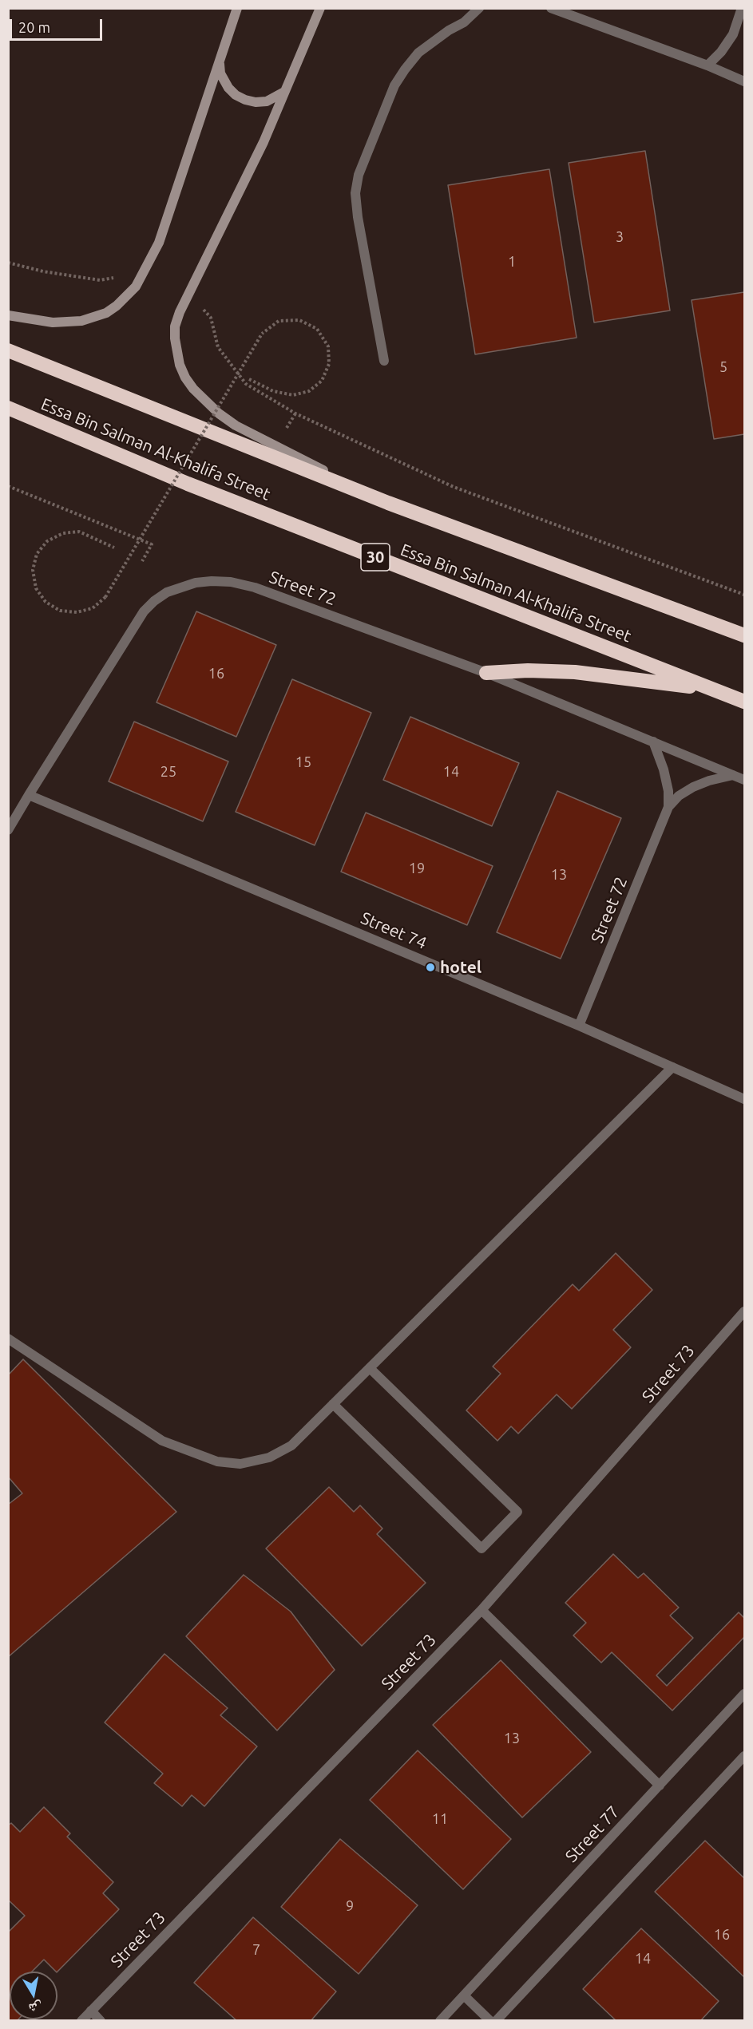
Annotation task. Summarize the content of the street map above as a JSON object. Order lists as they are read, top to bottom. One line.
{"streets":{"highway":["Essa Bin Salman Al-Khalifa Street","30"],"street":["Street 72","Street 74","Street 73","Street 77"]},"crossings":[["Street 72","Street 74"]],"places":["hotel"],"house_numbers":["3","1","5","16","15","25","14","19","13","13","11","9","16","7","14"],"scale_bar":"20 m","north":"bottom"}
